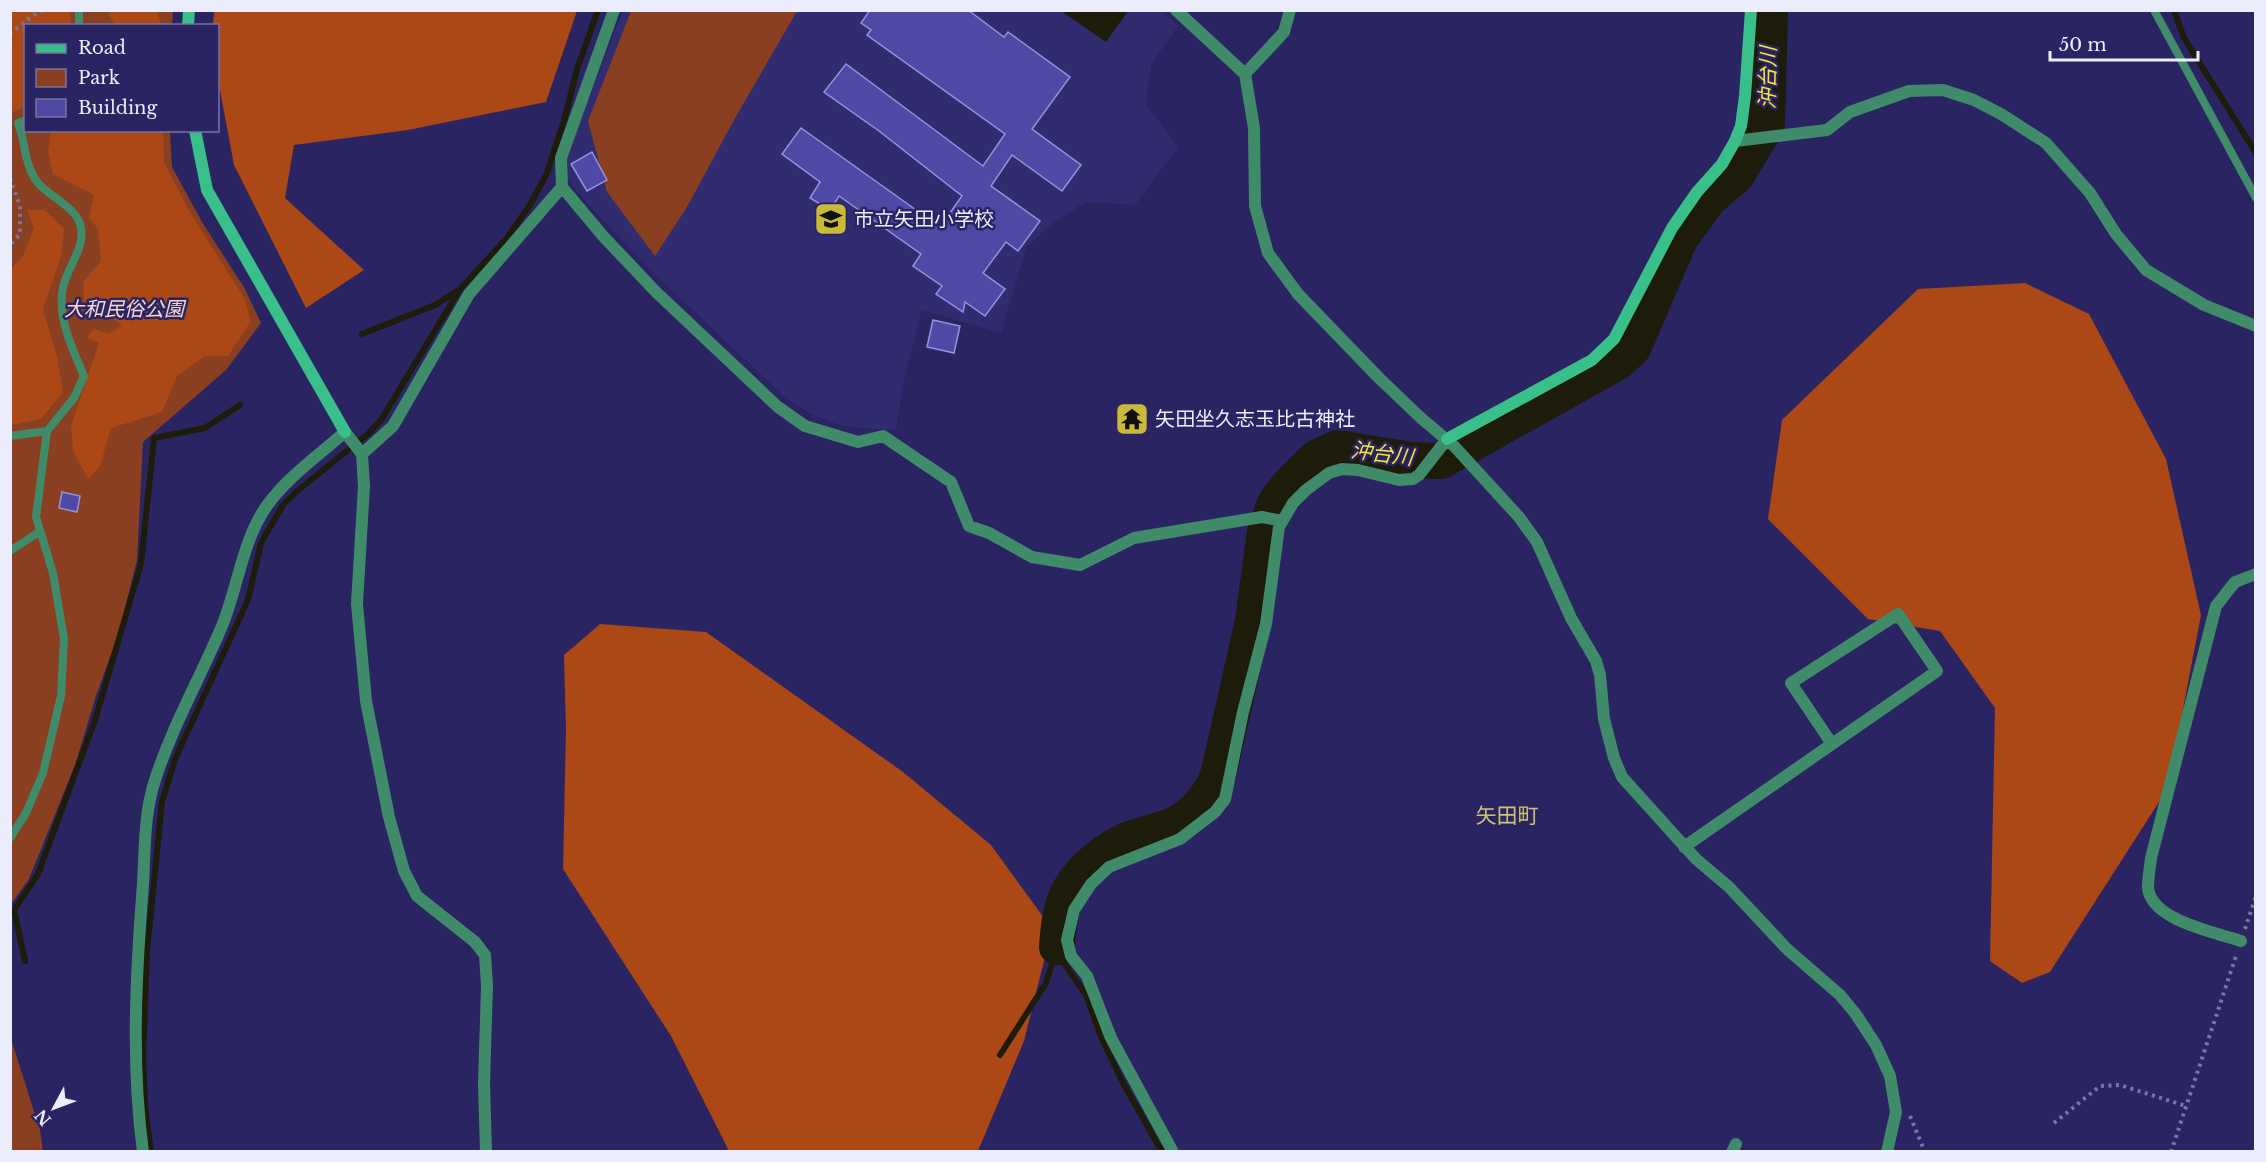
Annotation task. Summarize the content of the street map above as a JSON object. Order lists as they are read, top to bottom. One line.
{"districts":["矢田町"],"water":["沖台川"],"parks":["大和民俗公園"],"places":{"school or university":["市立矢田小学校"],"temple":["矢田坐久志玉比古神社"]},"legend":["Road","Park","Building"],"scale_bar":"50 m","north":"bottom left"}
